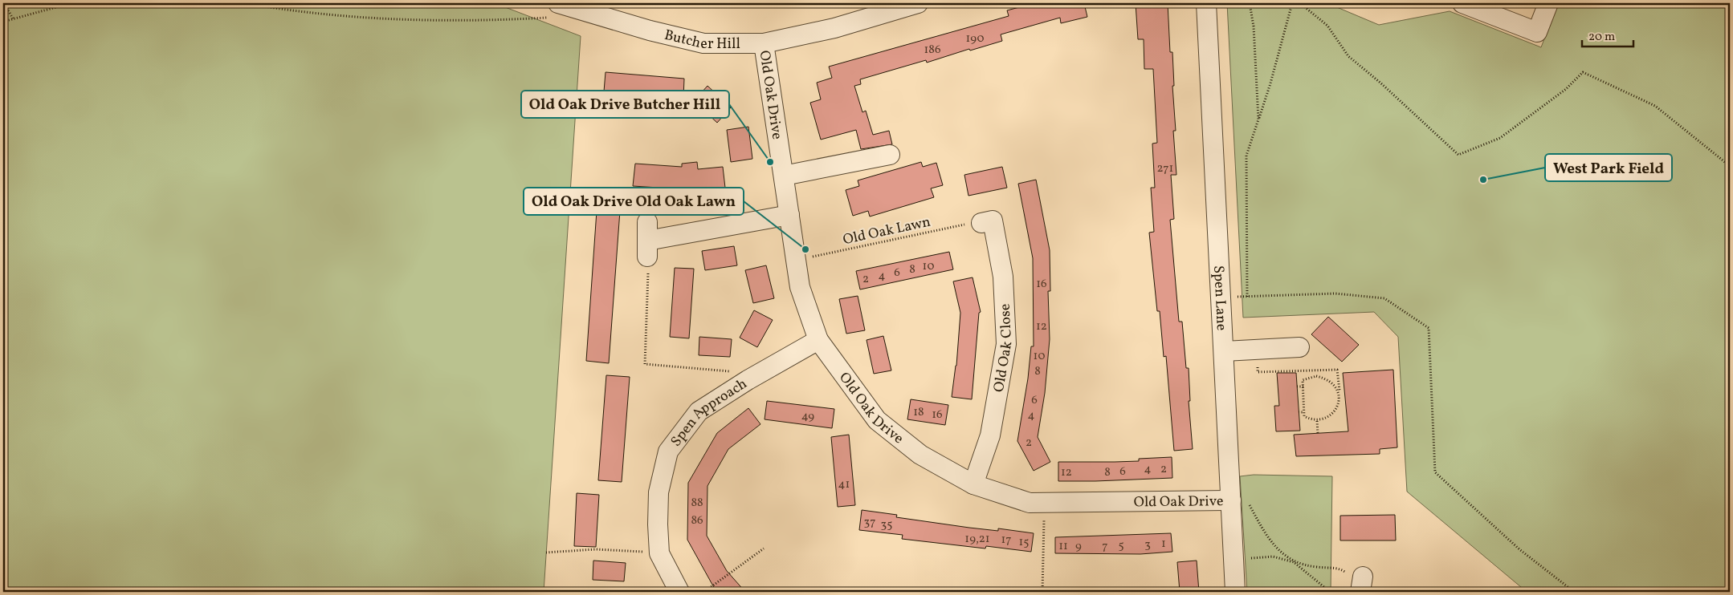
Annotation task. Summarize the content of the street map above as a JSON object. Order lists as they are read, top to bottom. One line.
{"streets":{"street":["Butcher Hill","Old Oak Drive","Spen Lane","Old Oak Close","Spen Approach"],"path":["Old Oak Lawn"]},"crossings":[["Butcher Hill","Old Oak Drive"],["Old Oak Drive","Old Oak Lawn"],["Old Oak Drive","Spen Lane"],["Old Oak Drive","Old Oak Close"],["Old Oak Drive","Spen Approach"],["Old Oak Lawn","Old Oak Close"]],"places":["Old Oak Drive Butcher Hill","West Park Field","Old Oak Drive Old Oak Lawn"],"house_numbers":["190","186","271","10","8","6","4","2","16","12","10","8","6","18","16","4","49","2","4","2","6","12","8","41","88","86","37","35","19,21","17","15","1","3","5","11","9","7"],"scale_bar":"20 m"}
